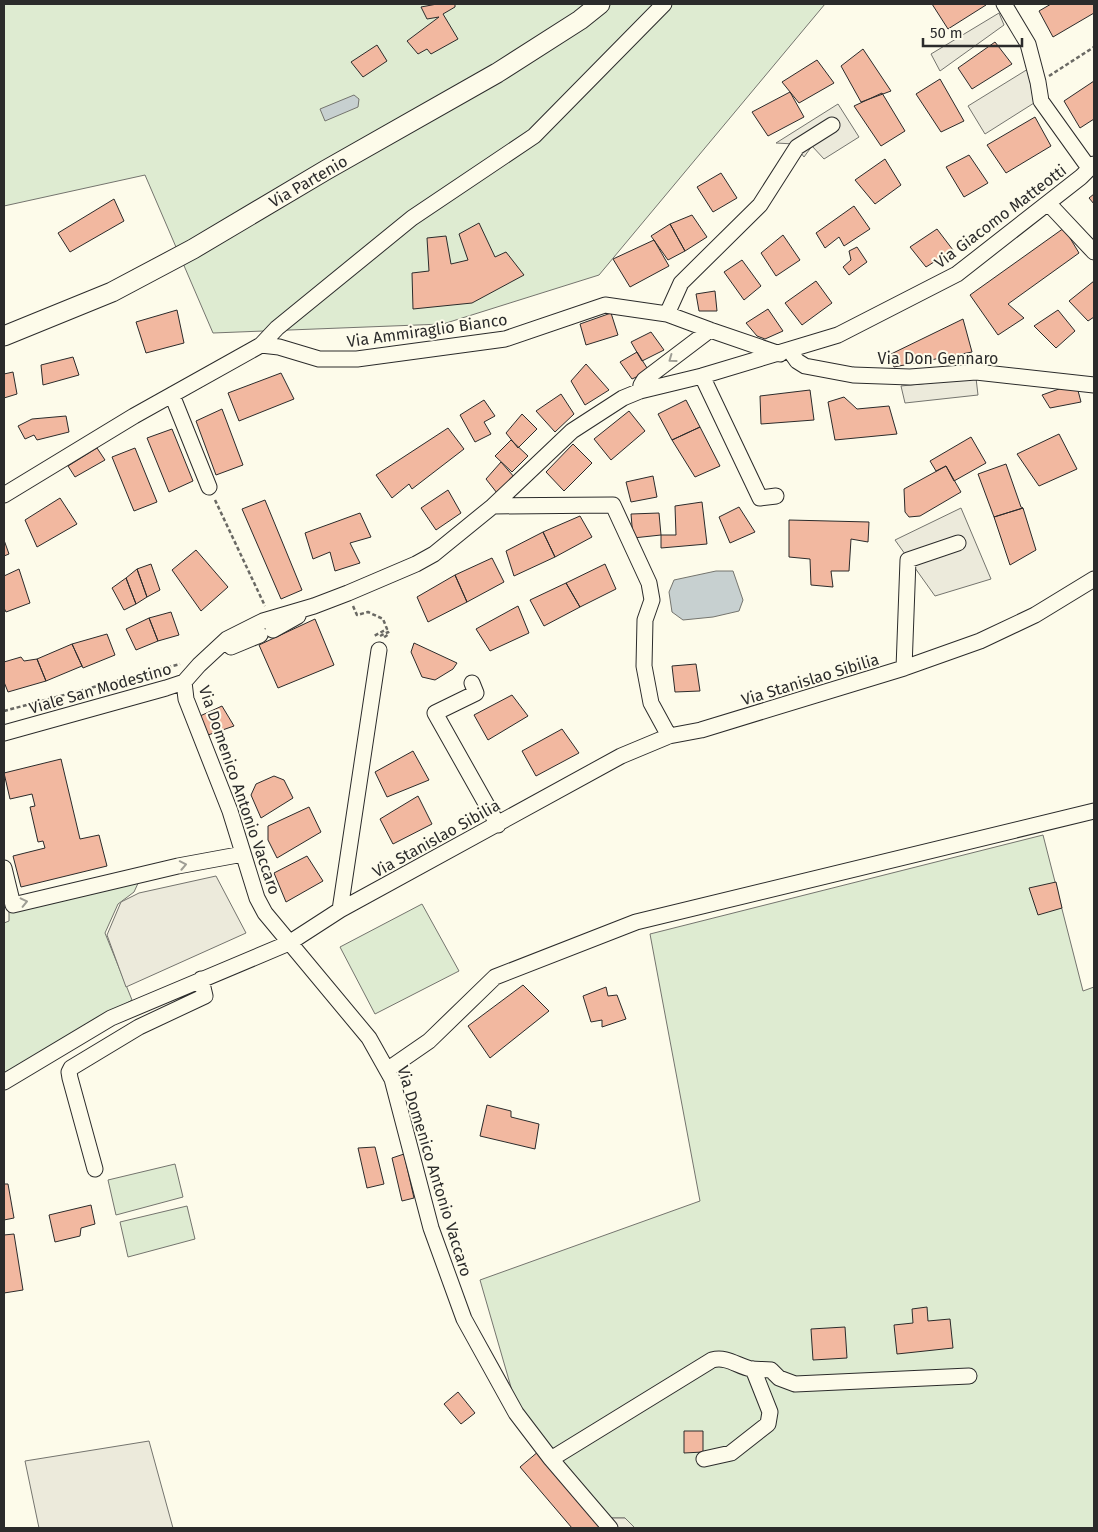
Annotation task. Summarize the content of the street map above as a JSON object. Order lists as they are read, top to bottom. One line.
{"streets":{"main road":["Via Partenio"],"street":["Via Giacomo Matteotti","Via Ammiraglio Bianco","Via Don Gennaro","Via Stanislao Sibilia","Viale San Modestino","Via Domenico Antonio Vaccaro"]},"crossings":[["Via Giacomo Matteotti","Via Ammiraglio Bianco"],["Via Giacomo Matteotti","Via Don Gennaro"],["Via Giacomo Matteotti","Viale San Modestino"],["Via Ammiraglio Bianco","Via Don Gennaro"],["Via Stanislao Sibilia","Via Domenico Antonio Vaccaro"],["Viale San Modestino","Via Domenico Antonio Vaccaro"]],"scale_bar":"50 m"}
